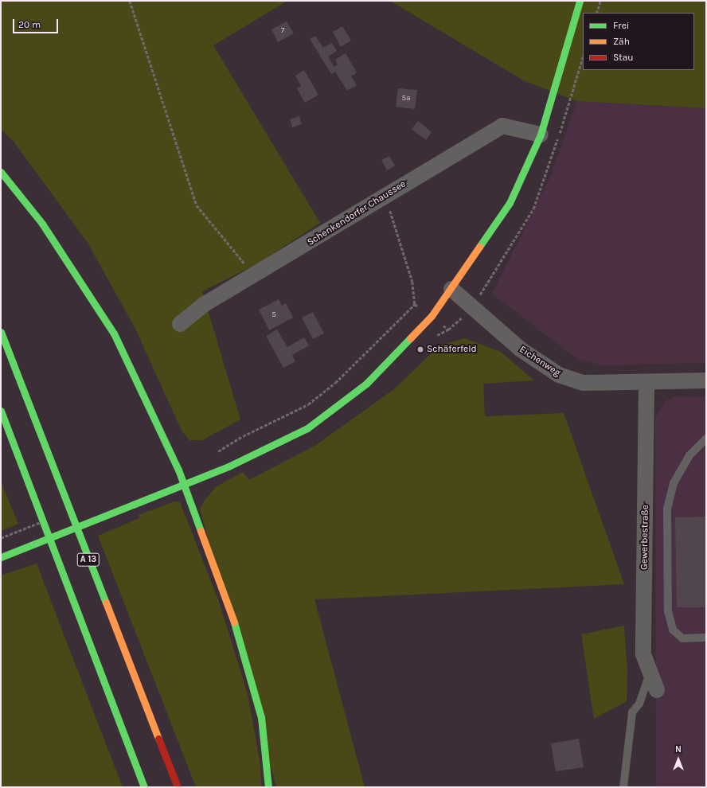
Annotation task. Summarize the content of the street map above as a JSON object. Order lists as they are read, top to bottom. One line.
{"streets":{"main road":["A 13"],"street":["Schenkendorfer Chaussee","Eichenweg","Gewerbestraße"]},"crossings":[["Eichenweg","Gewerbestraße"]],"places":["Schäferfeld"],"house_numbers":["7","5a","5"],"legend":["Frei","Zäh","Stau"],"scale_bar":"20 m","north":"top"}
